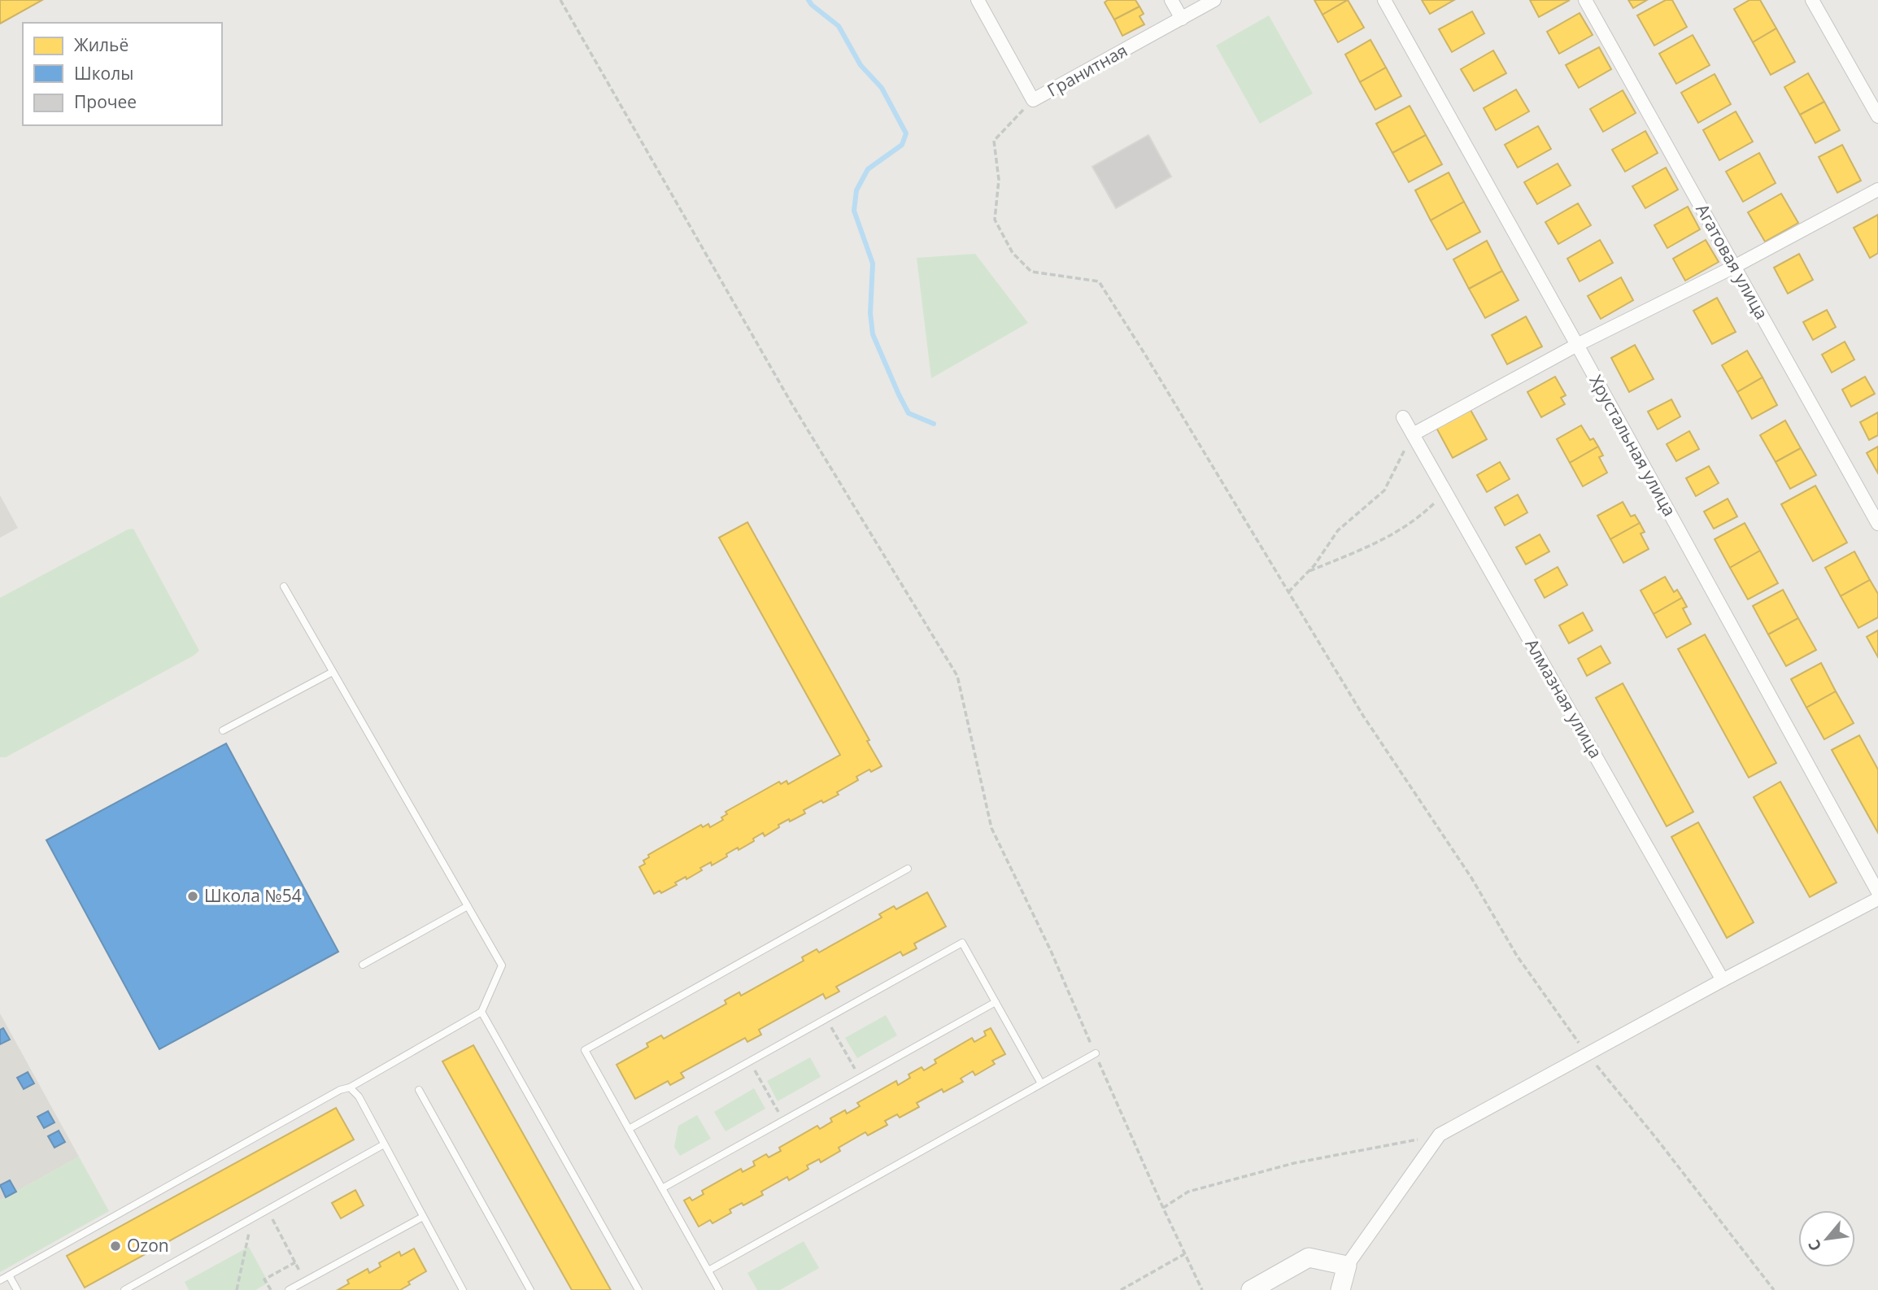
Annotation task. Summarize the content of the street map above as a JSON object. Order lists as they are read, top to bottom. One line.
{"streets":{"street":["Гранитная","Агатовая улица","Хрустальная улица","Алмазная улица"]},"places":["Школа №54","Ozon"],"legend":["Жильё","Школы","Прочее"],"north":"bottom left"}
